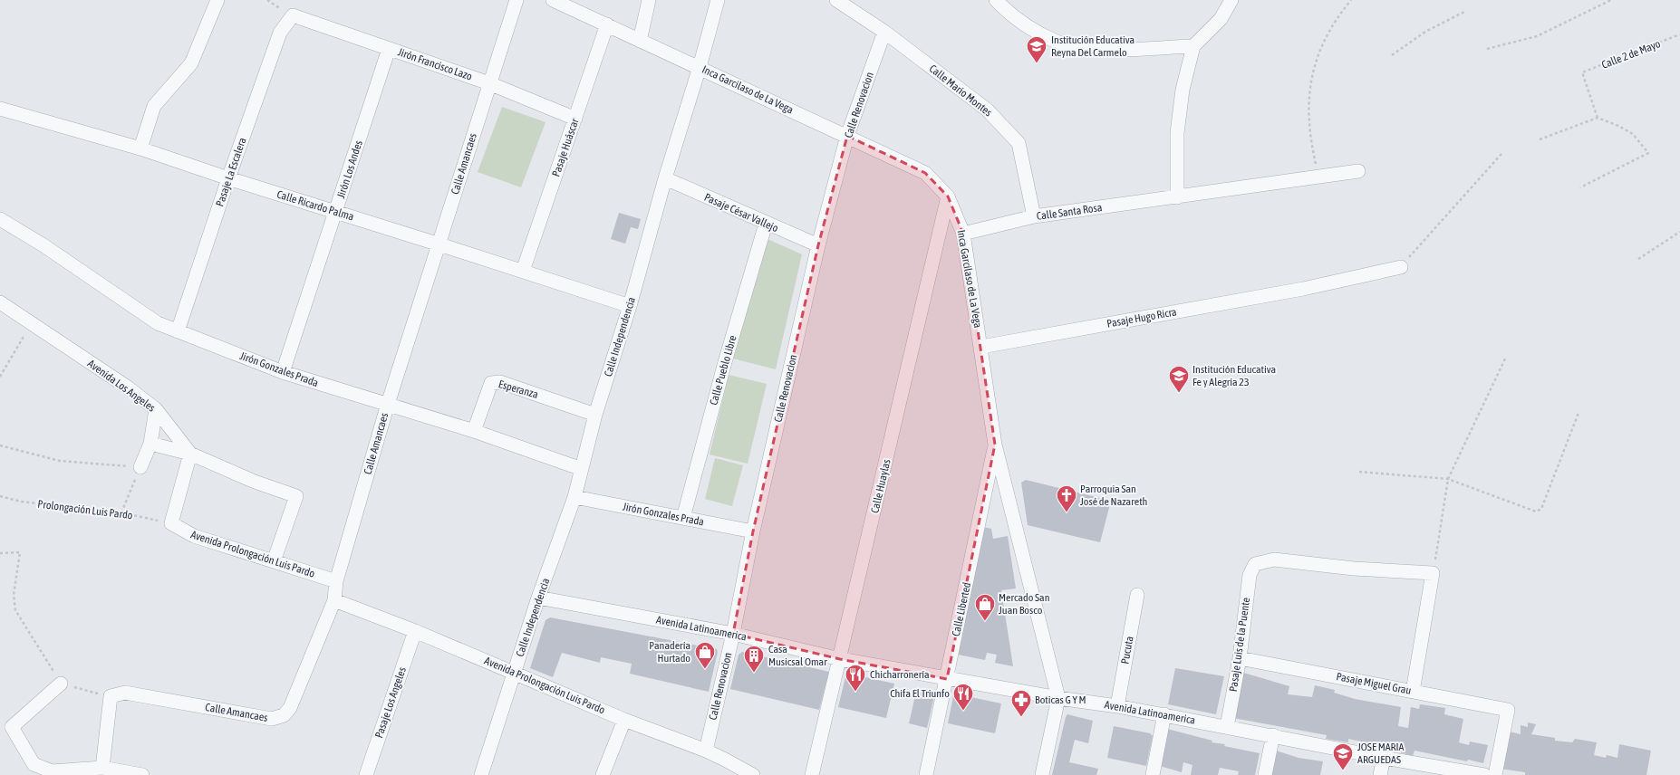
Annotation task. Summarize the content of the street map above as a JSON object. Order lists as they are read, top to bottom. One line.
{"streets":{"street":["Jirón Francisco Lazo","Inca Garcilaso de La Vega","Calle Mario Montes","Calle Renovacion","Pasaje Huáscar","Calle Amancaes","Jirón Los Andes","Pasaje La Escalera","Calle Ricardo Palma","Calle Santa Rosa","Pasaje César Vallejo","Pasaje Hugo Ricra","Calle Independencia","Jirón Gonzales Prada","Calle Pueblo Libre","Avenida Los Angeles","Esperanza","Calle Huaylas","Avenida Prolongación Luis Pardo","Calle Liberted","Avenida Latinoamerica","Pasaje Luis de la Puente","Pucuta","Pasaje Miguel Grau","Pasaje Los Angeles"],"path":["Calle 2 de Mayo","Prolongación Luis Pardo"]},"crossings":[["Jirón Francisco Lazo","Pasaje Huáscar"],["Jirón Francisco Lazo","Calle Amancaes"],["Jirón Francisco Lazo","Jirón Los Andes"],["Jirón Francisco Lazo","Pasaje La Escalera"],["Inca Garcilaso de La Vega","Calle Renovacion"],["Inca Garcilaso de La Vega","Pasaje Huáscar"],["Inca Garcilaso de La Vega","Calle Santa Rosa"],["Inca Garcilaso de La Vega","Pasaje Hugo Ricra"],["Inca Garcilaso de La Vega","Calle Independencia"],["Inca Garcilaso de La Vega","Calle Huaylas"],["Inca Garcilaso de La Vega","Calle Liberted"],["Inca Garcilaso de La Vega","Avenida Latinoamerica"],["Calle Mario Montes","Calle Renovacion"],["Calle Mario Montes","Calle Santa Rosa"],["Calle Renovacion","Pasaje César Vallejo"],["Calle Renovacion","Jirón Gonzales Prada"],["Calle Renovacion","Avenida Prolongación Luis Pardo"],["Calle Renovacion","Avenida Latinoamerica"],["Pasaje Huáscar","Calle Ricardo Palma"],["Calle Amancaes","Calle Ricardo Palma"],["Calle Amancaes","Jirón Gonzales Prada"],["Calle Amancaes","Avenida Prolongación Luis Pardo"],["Jirón Los Andes","Calle Ricardo Palma"],["Jirón Los Andes","Jirón Gonzales Prada"],["Pasaje La Escalera","Calle Ricardo Palma"],["Pasaje La Escalera","Jirón Gonzales Prada"],["Calle Ricardo Palma","Calle Independencia"],["Pasaje César Vallejo","Calle Independencia"],["Pasaje César Vallejo","Calle Pueblo Libre"],["Calle Independencia","Jirón Gonzales Prada"],["Calle Independencia","Esperanza"],["Calle Independencia","Avenida Prolongación Luis Pardo"],["Calle Independencia","Avenida Latinoamerica"],["Jirón Gonzales Prada","Calle Pueblo Libre"],["Jirón Gonzales Prada","Esperanza"],["Calle Huaylas","Avenida Latinoamerica"],["Prolongación Luis Pardo","Avenida Prolongación Luis Pardo"],["Avenida Prolongación Luis Pardo","Pasaje Los Angeles"],["Calle Liberted","Avenida Latinoamerica"],["Avenida Latinoamerica","Pasaje Luis de la Puente"],["Avenida Latinoamerica","Pucuta"],["Pasaje Luis de la Puente","Pasaje Miguel Grau"]],"places":{"school or university":["Institución Educativa Reyna Del Carmelo","Institución Educativa Fe y Alegría 23","JOSE MARIA ARGUEDAS"],"church":["Parroquia San José de Nazareth"],"shop":["Mercado San Juan Bosco","Panadería Hurtado"],"building":["Casa Musicsal Omar"],"restaurant":["Chicharronería","Chifa El Triunfo"],"pharmacy":["Boticas G Y M"]}}
